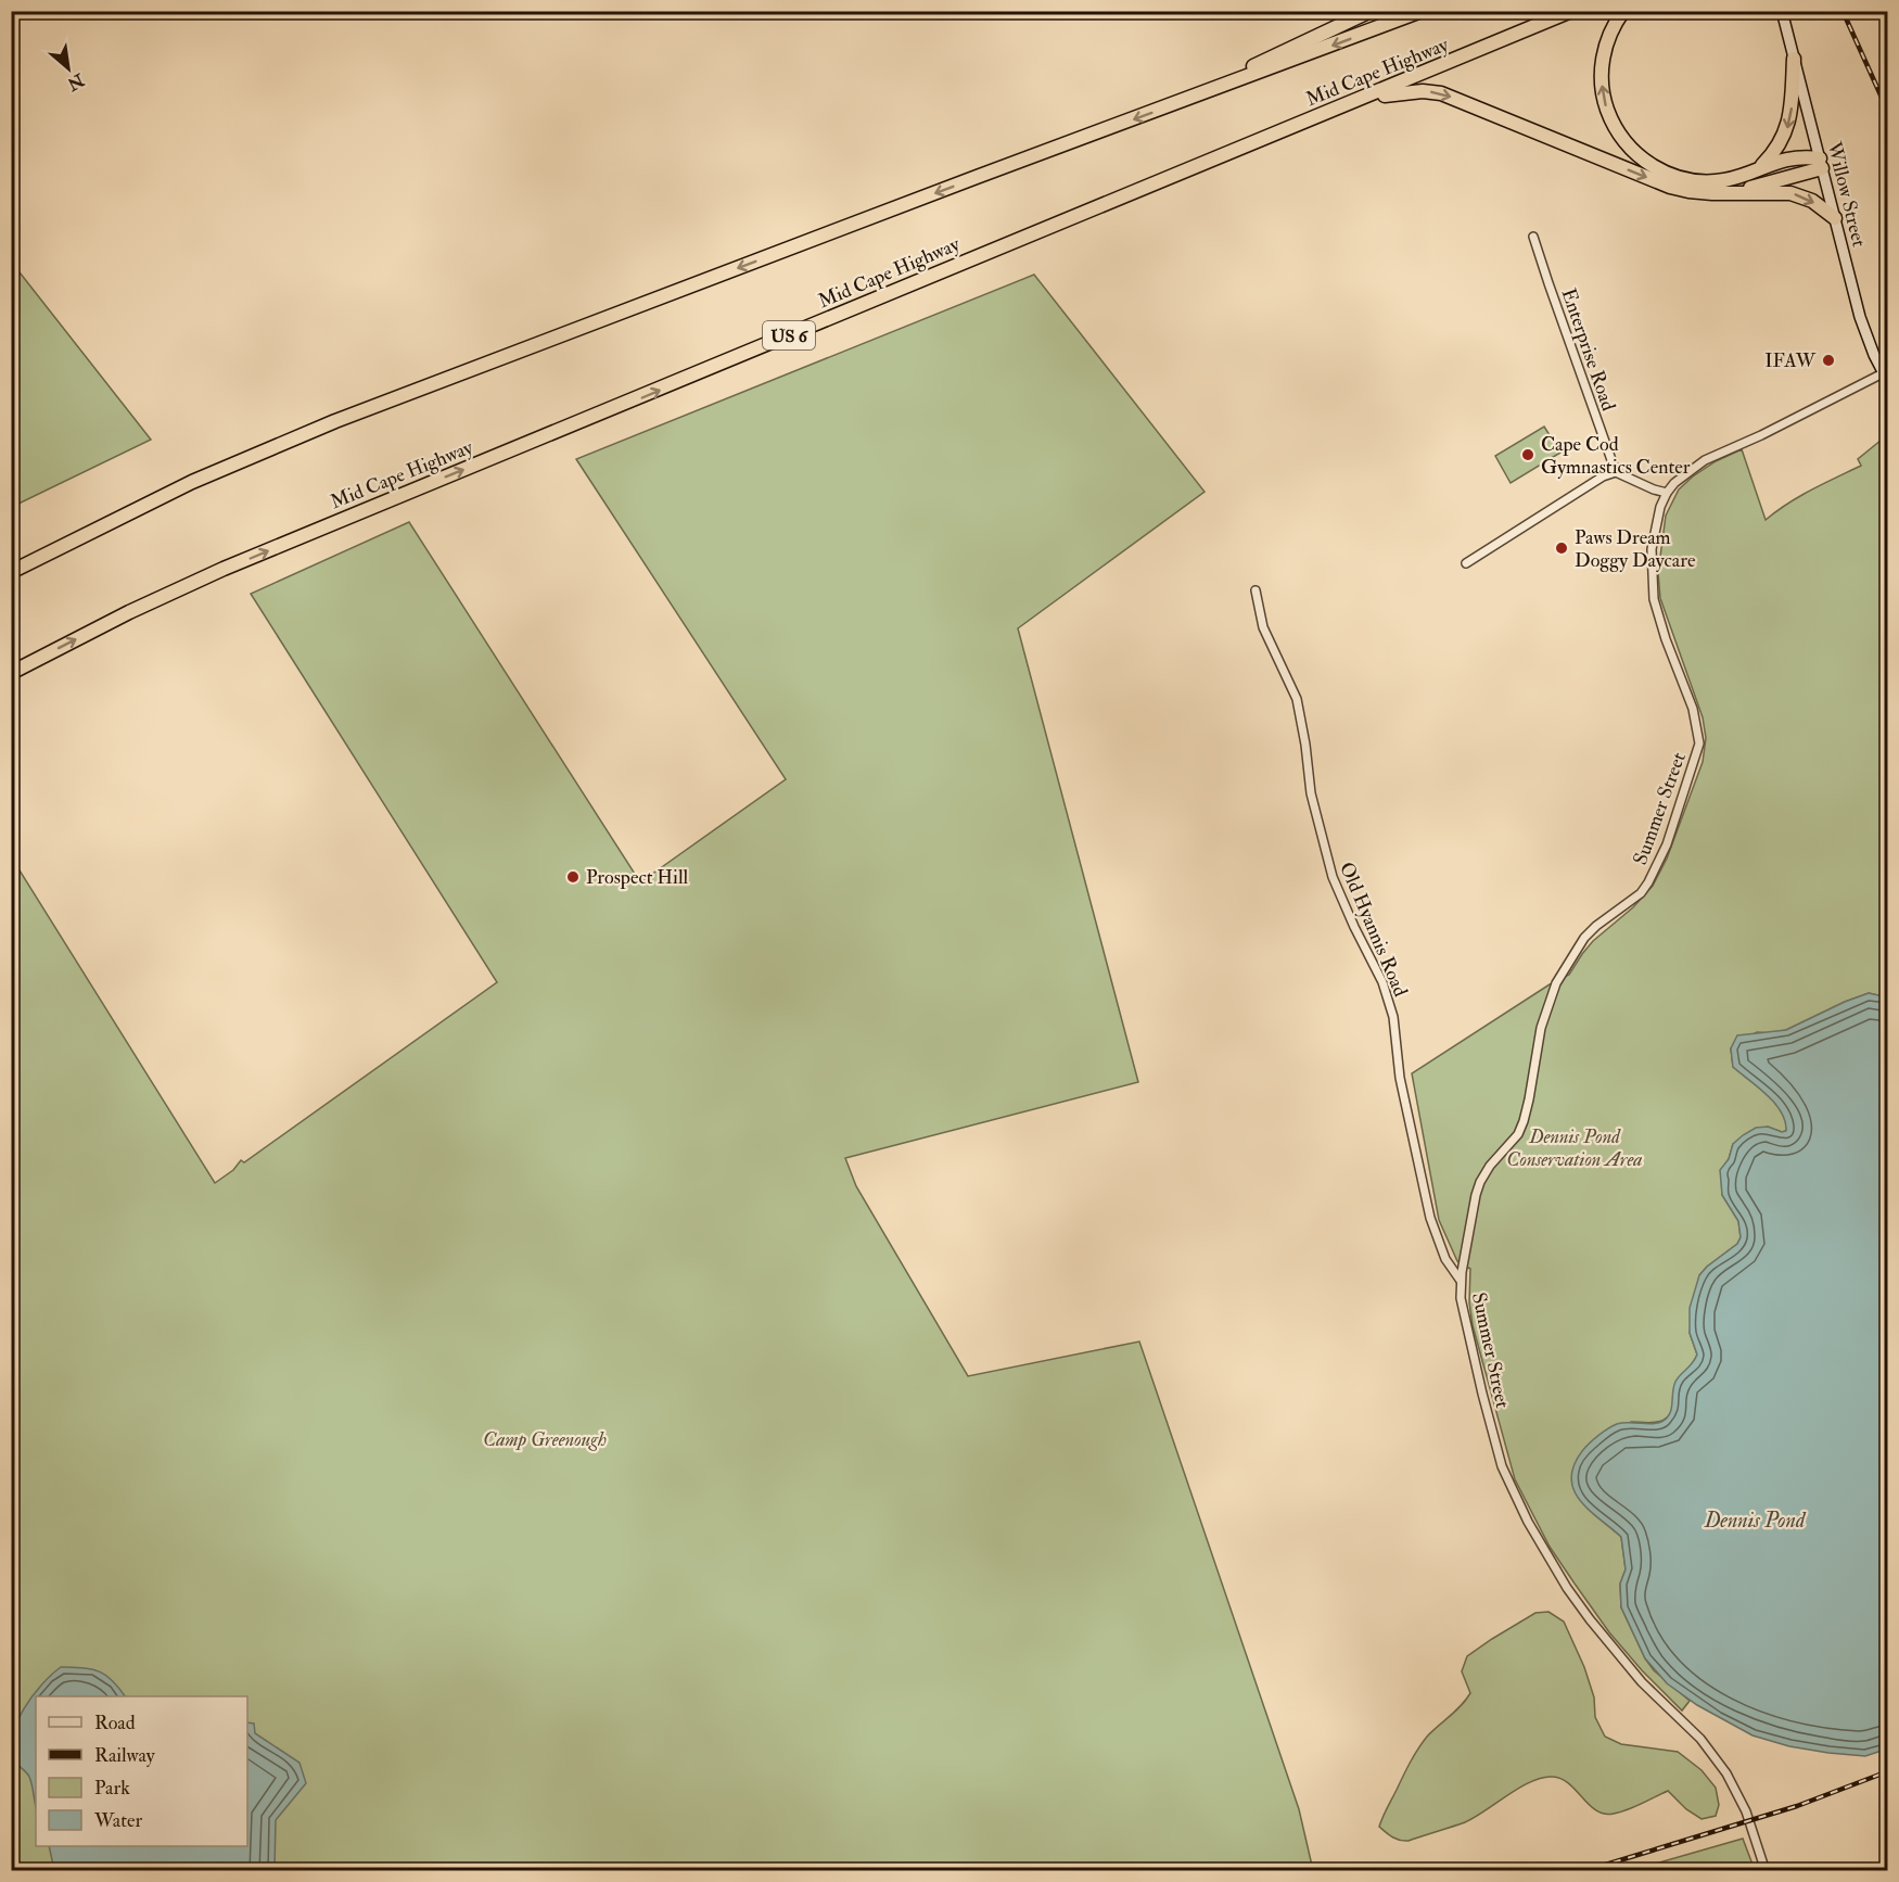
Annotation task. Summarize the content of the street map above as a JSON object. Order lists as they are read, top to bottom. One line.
{"streets":{"highway":["Mid Cape Highway","US 6"],"main road":["Willow Street"],"street":["Enterprise Road","Summer Street","Old Hyannis Road"]},"crossings":[["Willow Street","Summer Street"],["Summer Street","Old Hyannis Road"]],"water":["Dennis Pond"],"parks":["Dennis Pond Conservation Area","Camp Greenough"],"places":["IFAW","Cape Cod Gymnastics Center","Paws Dream Doggy Daycare","Prospect Hill"],"legend":["Road","Railway","Park","Water"],"north":"bottom right"}
